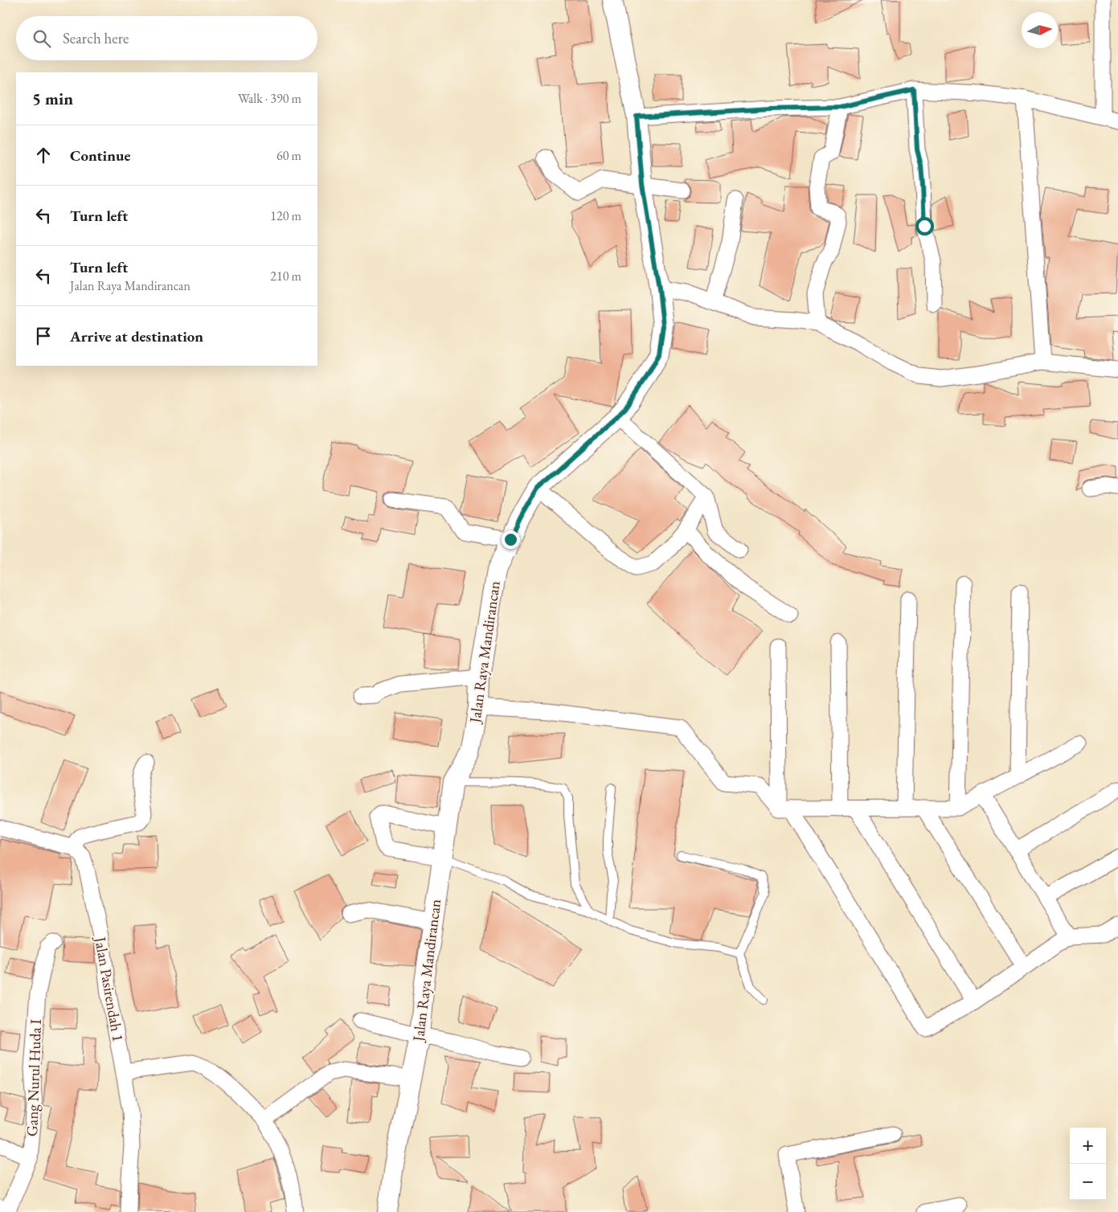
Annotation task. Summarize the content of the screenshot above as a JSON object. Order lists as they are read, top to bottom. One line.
{"streets":{"street":["Jalan Raya Mandirancan","Jalan Pasirendah 1","Gang Nurul Huda I"]},"north":"right","page":{"search":"Search here","heading":["5 min","Walk · 390 m"],"list":[["Continue","60 m"],["Turn left","120 m"],["Turn left","Jalan Raya Mandirancan","210 m"],"Arrive at destination"],"map_buttons":["+","−"]}}
